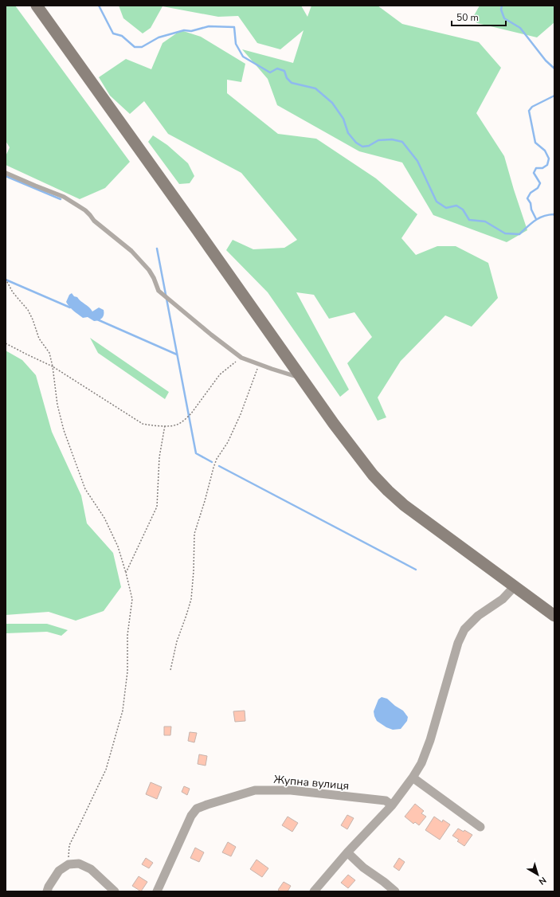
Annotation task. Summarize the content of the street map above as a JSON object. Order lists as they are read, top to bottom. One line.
{"streets":{"street":["Жупна вулиця"]},"scale_bar":"50 m","north":"bottom right"}
